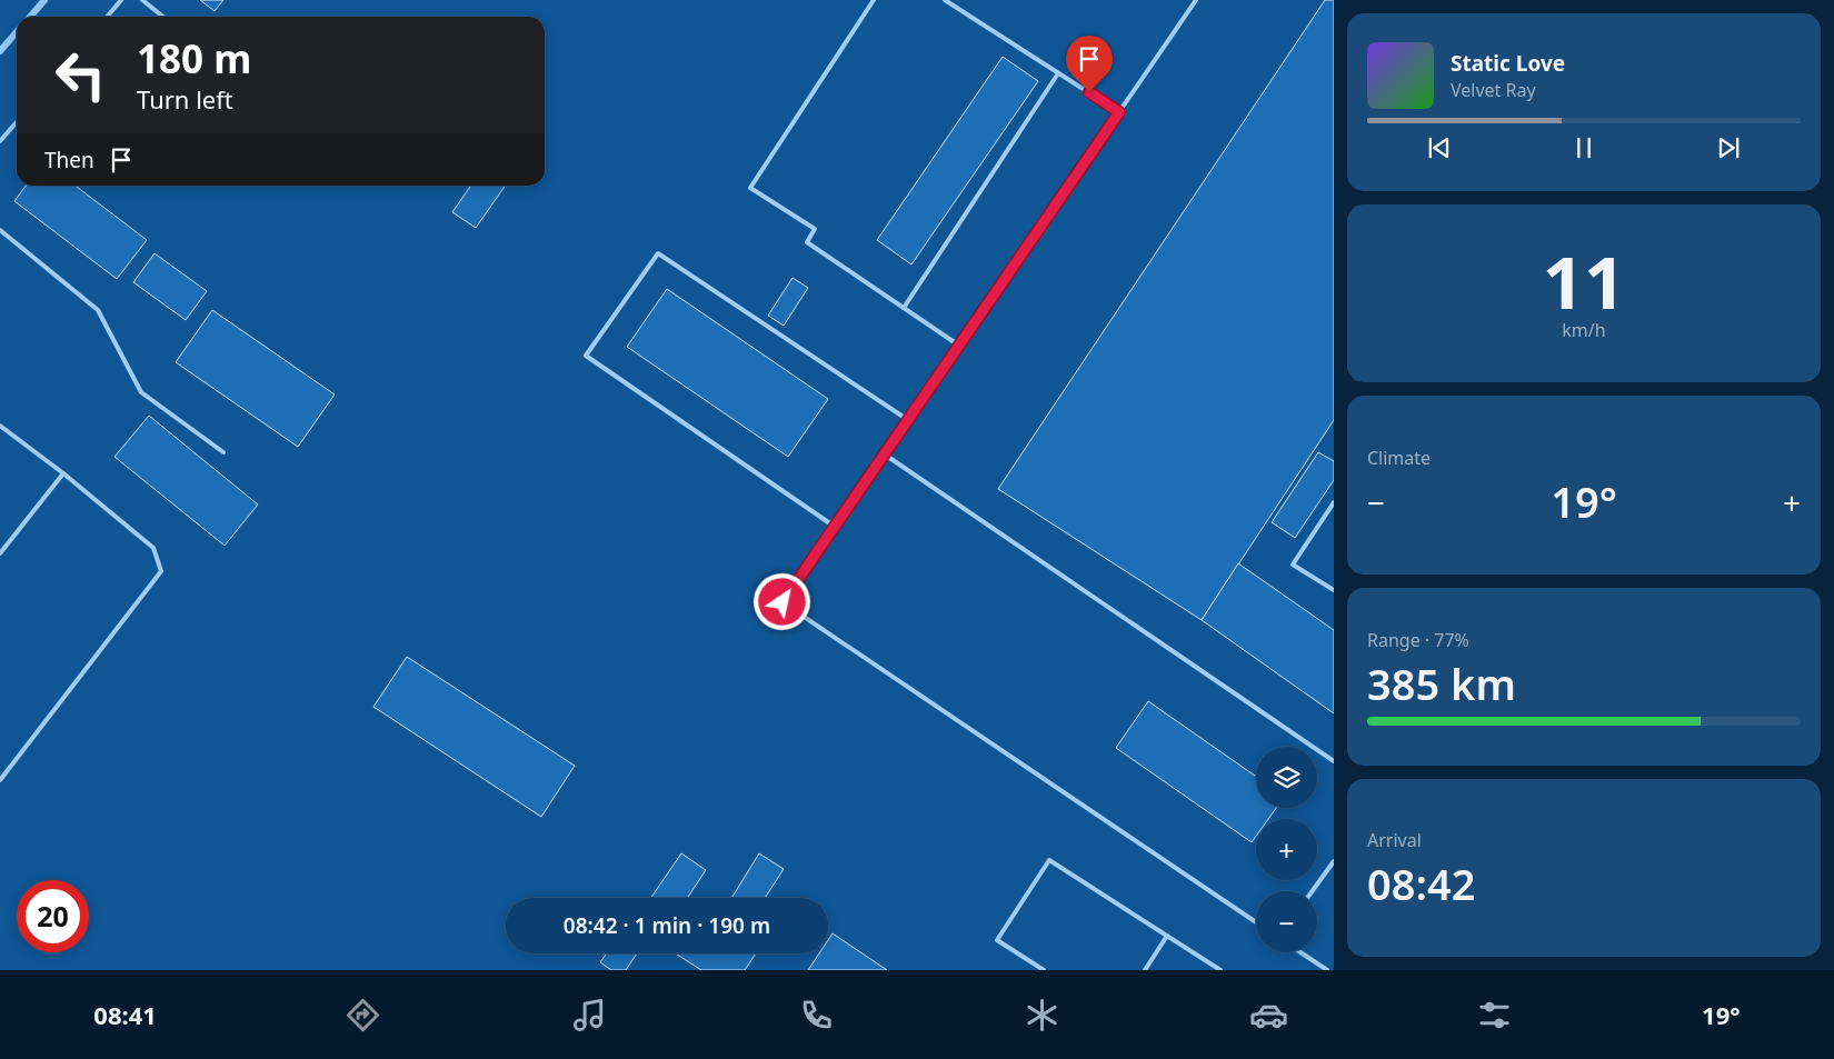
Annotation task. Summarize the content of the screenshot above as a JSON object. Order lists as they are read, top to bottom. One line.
{"page":{"turn":["180 m","Turn left"],"song":["Static Love","Velvet Ray"],"then":"Then","tile":[["11","km/h"],"Climate",["Range · 77%","385 km"],["Arrival","08:42"]],"heat":["−","19°","+"],"map_buttons":["+","−"],"limit":"20","trip":"08:42 · 1 min · 190 m","tabs":["08:41","19°"]}}
